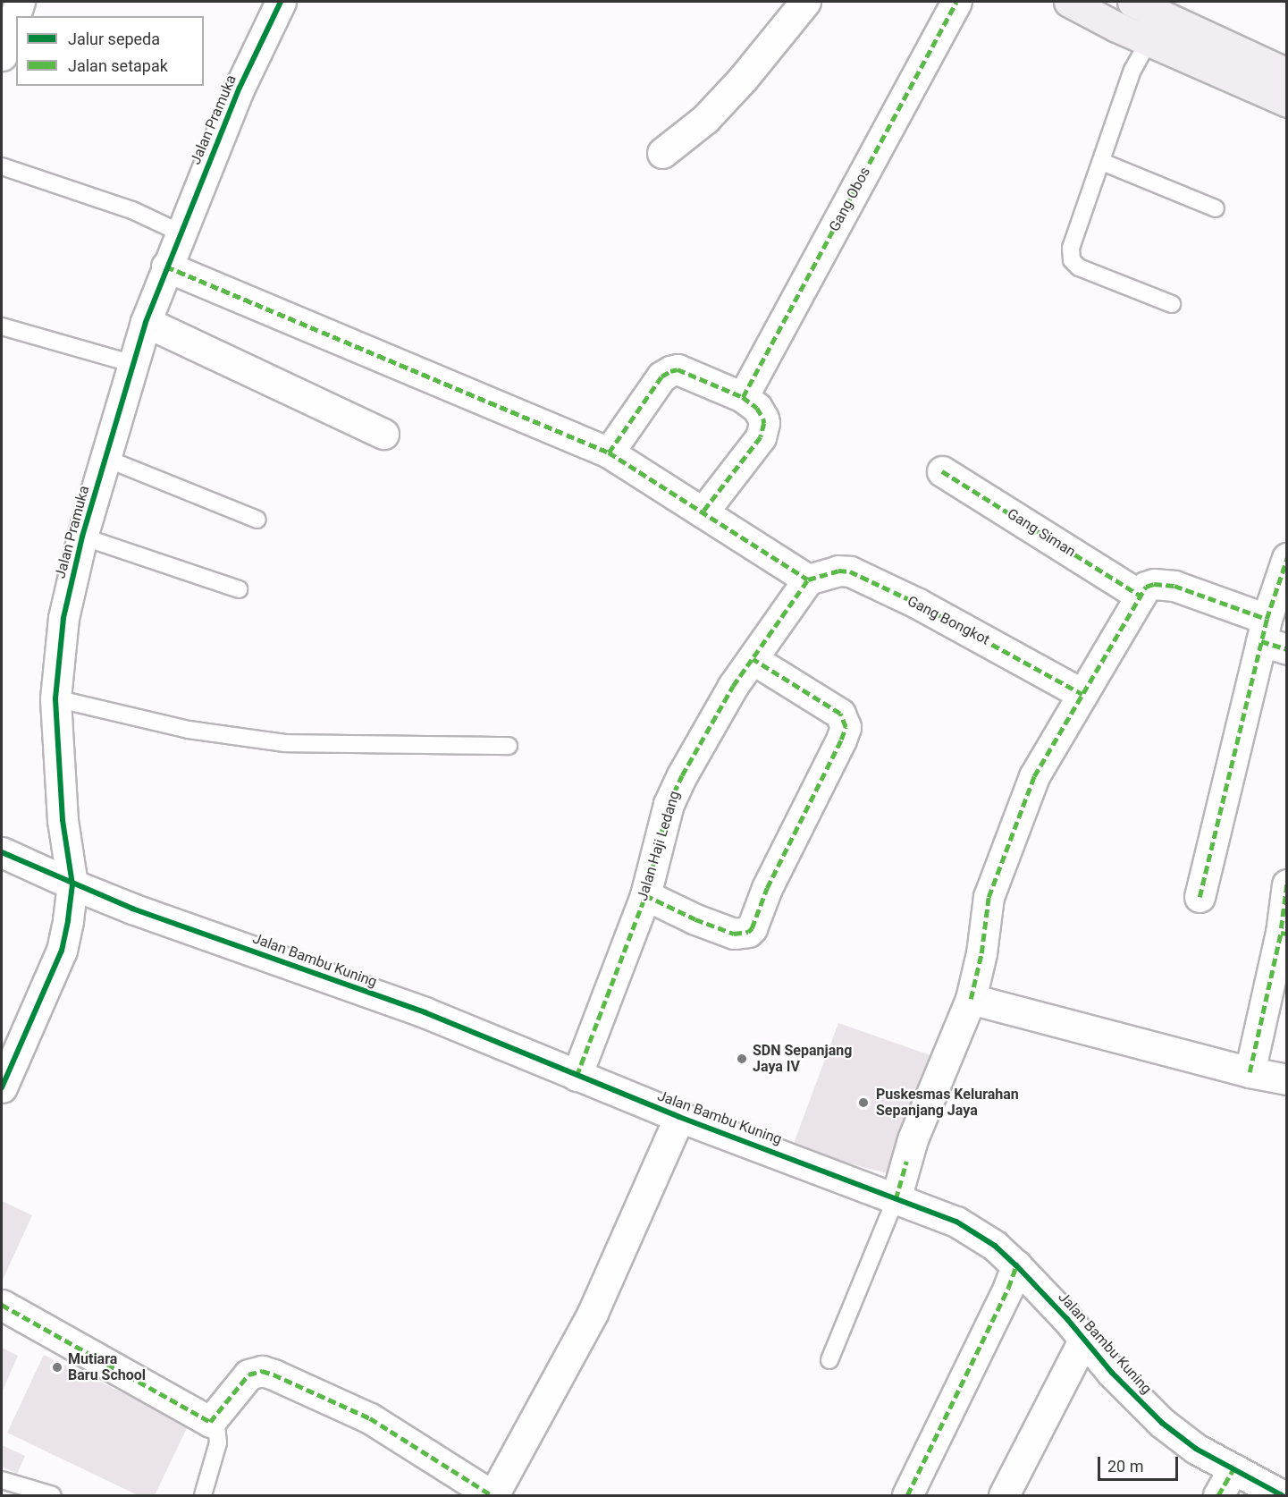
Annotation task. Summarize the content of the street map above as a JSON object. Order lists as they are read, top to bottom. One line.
{"streets":{"street":["Jalan Pramuka","Gang Obos","Gang Siman","Gang Bongkot","Jalan Haji Ledang","Jalan Bambu Kuning"]},"crossings":[["Jalan Pramuka","Jalan Bambu Kuning"],["Gang Bongkot","Jalan Haji Ledang"],["Jalan Haji Ledang","Jalan Bambu Kuning"]],"places":["SDN Sepanjang Jaya IV","Puskesmas Kelurahan Sepanjang Jaya","Mutiara Baru School"],"legend":["Jalur sepeda","Jalan setapak"],"scale_bar":"20 m"}
